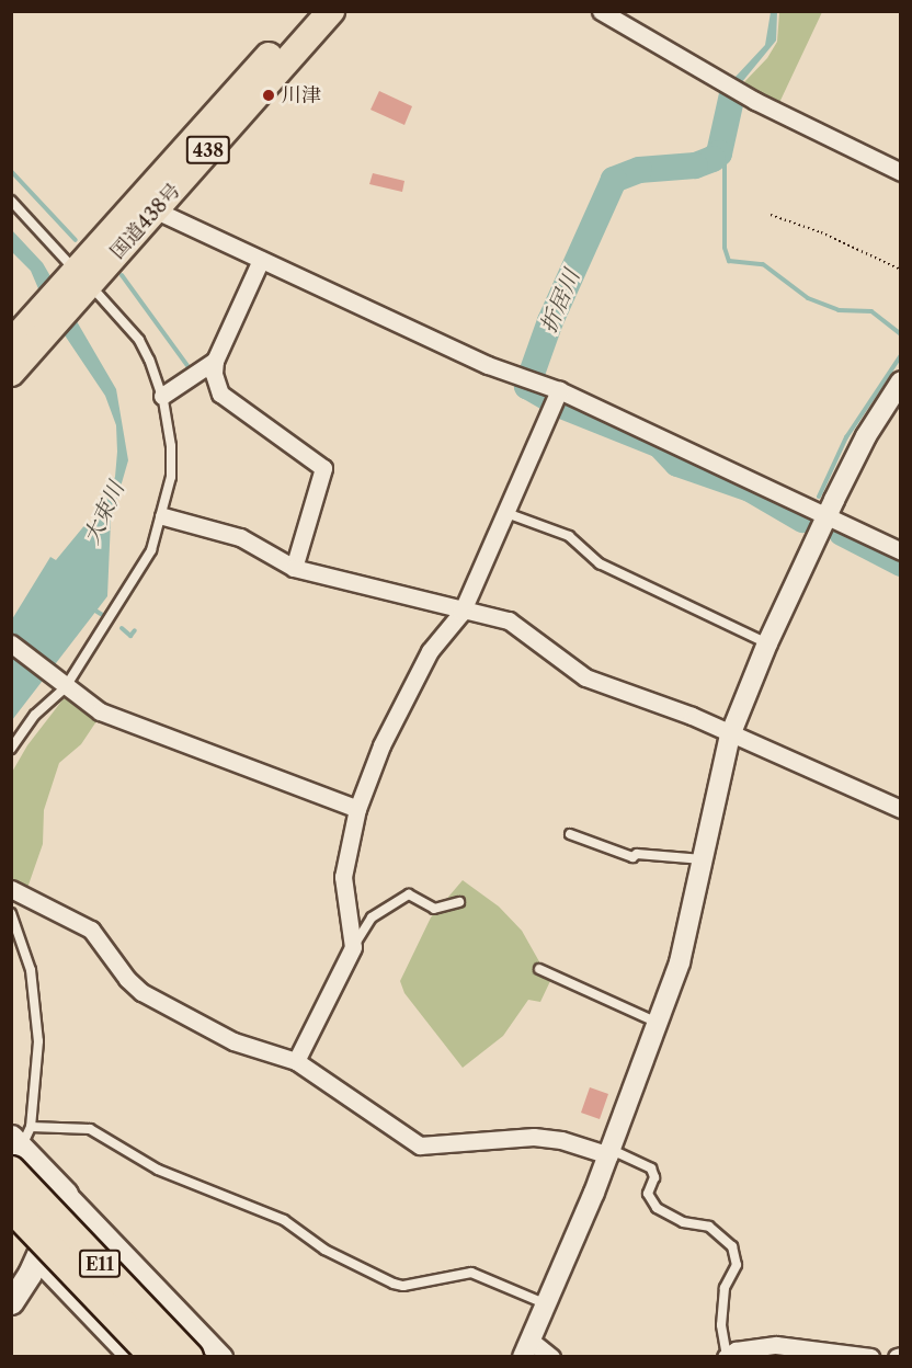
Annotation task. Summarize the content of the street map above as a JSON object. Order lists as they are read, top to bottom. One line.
{"streets":{"highway":["438","国道438号","E11"]},"water":["折居川","大束川"],"places":["川津"]}
